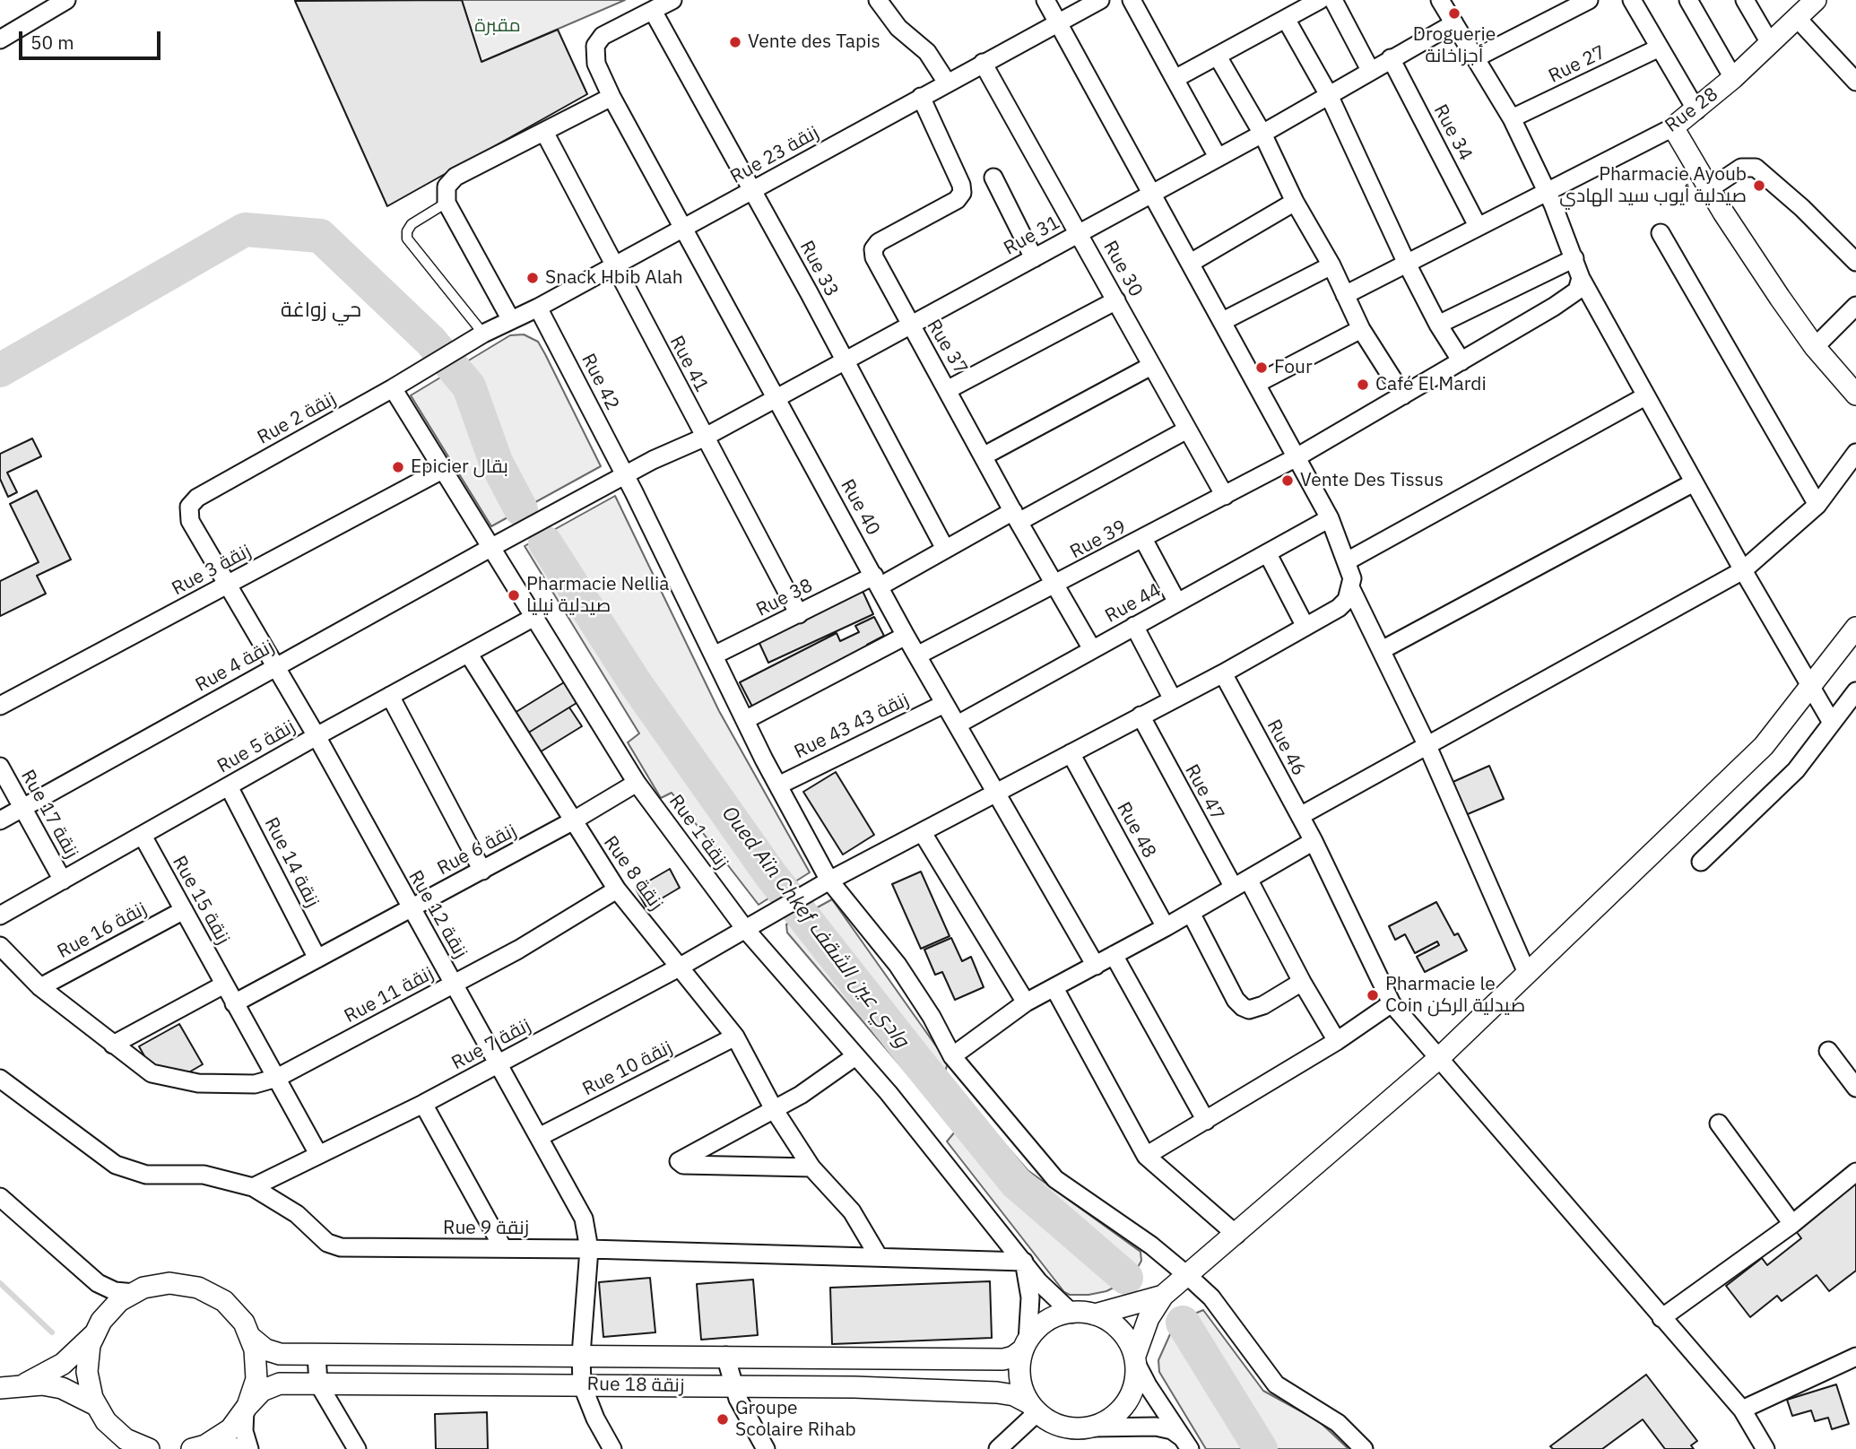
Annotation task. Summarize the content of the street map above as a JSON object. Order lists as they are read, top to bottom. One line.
{"streets":{"street":["Rue 27","Rue 28","Rue 34","Rue 23 زنقة","Rue 31","Rue 33","Rue 30","Rue 37","Rue 41","Rue 42","Rue 2 زنقة","Rue 40","Rue 39","Rue 3 زنقة","Rue 38","Rue 44","Rue 4 زنقة","Rue 43 زنقة 43","Rue 5 زنقة","Rue 46","Rue 47","Rue 17 زنقة","Rue 48","Rue 1 زنقة","Rue 6 زنقة","Rue 14 زنقة","Rue 8 زنقة","Rue 15 زنقة","Rue 12 زنقة","Rue 16 زنقة","Rue 11 زنقة","Rue 7 زنقة","Rue 10 زنقة","Rue 9 زنقة","Rue 18 زنقة"]},"crossings":[["Rue 28","Rue 34"],["Rue 34","Rue 31"],["Rue 23 زنقة","Rue 33"],["Rue 23 زنقة","Rue 30"],["Rue 23 زنقة","Rue 37"],["Rue 23 زنقة","Rue 41"],["Rue 23 زنقة","Rue 42"],["Rue 23 زنقة","Rue 2 زنقة"],["Rue 23 زنقة","Rue 40"],["Rue 31","Rue 33"],["Rue 31","Rue 30"],["Rue 31","Rue 37"],["Rue 31","Rue 41"],["Rue 31","Rue 42"],["Rue 31","Rue 40"],["Rue 31","Rue 4 زنقة"],["Rue 33","Rue 40"],["Rue 33","Rue 38"],["Rue 30","Rue 39"],["Rue 30","Rue 38"],["Rue 37","Rue 39"],["Rue 37","Rue 38"],["Rue 37","Rue 44"],["Rue 41","Rue 38"],["Rue 42","Rue 38"],["Rue 42","Rue 4 زنقة"],["Rue 42","Rue 43 زنقة 43"],["Rue 42","Rue 7 زنقة"],["Rue 2 زنقة","Rue 1 زنقة"],["Rue 2 زنقة","Rue 12 زنقة"],["Rue 40","Rue 39"],["Rue 40","Rue 38"],["Rue 40","Rue 44"],["Rue 40","Rue 43 زنقة 43"],["Rue 40","Rue 7 زنقة"],["Rue 3 زنقة","Rue 1 زنقة"],["Rue 3 زنقة","Rue 12 زنقة"],["Rue 4 زنقة","Rue 17 زنقة"],["Rue 4 زنقة","Rue 1 زنقة"],["Rue 4 زنقة","Rue 12 زنقة"],["Rue 5 زنقة","Rue 17 زنقة"],["Rue 5 زنقة","Rue 1 زنقة"],["Rue 5 زنقة","Rue 14 زنقة"],["Rue 5 زنقة","Rue 8 زنقة"],["Rue 5 زنقة","Rue 15 زنقة"],["Rue 5 زنقة","Rue 12 زنقة"],["Rue 46","Rue 7 زنقة"],["Rue 47","Rue 7 زنقة"],["Rue 48","Rue 7 زنقة"],["Rue 1 زنقة","Rue 6 زنقة"],["Rue 1 زنقة","Rue 7 زنقة"],["Rue 1 زنقة","Rue 9 زنقة"],["Rue 1 زنقة","Rue 18 زنقة"],["Rue 6 زنقة","Rue 14 زنقة"],["Rue 6 زنقة","Rue 8 زنقة"],["Rue 6 زنقة","Rue 15 زنقة"],["Rue 6 زنقة","Rue 12 زنقة"],["Rue 8 زنقة","Rue 11 زنقة"],["Rue 8 زنقة","Rue 7 زنقة"],["Rue 8 زنقة","Rue 10 زنقة"],["Rue 8 زنقة","Rue 9 زنقة"],["Rue 15 زنقة","Rue 16 زنقة"],["Rue 15 زنقة","Rue 11 زنقة"],["Rue 15 زنقة","Rue 7 زنقة"],["Rue 12 زنقة","Rue 11 زنقة"],["Rue 12 زنقة","Rue 7 زنقة"],["Rue 12 زنقة","Rue 10 زنقة"],["Rue 12 زنقة","Rue 9 زنقة"],["Rue 12 زنقة","Rue 18 زنقة"],["Rue 7 زنقة","Rue 9 زنقة"]],"districts":["حي زواغة"],"water":["Oued Aïn Chkef وادي عين الشقف"],"parks":["مقبرة"],"places":["Droguerie أجزاخانة","Vente des Tapis","Pharmacie Ayoub صيدلية أيوب سيد الهادي","Snack Hbib Alah","Four","Café El Mardi","Epicier بقال","Vente Des Tissus","Pharmacie Nellia صيدلية نيليا","Pharmacie le Coin صيدلية الركن","Groupe Scolaire Rihab"],"scale_bar":"50 m"}
